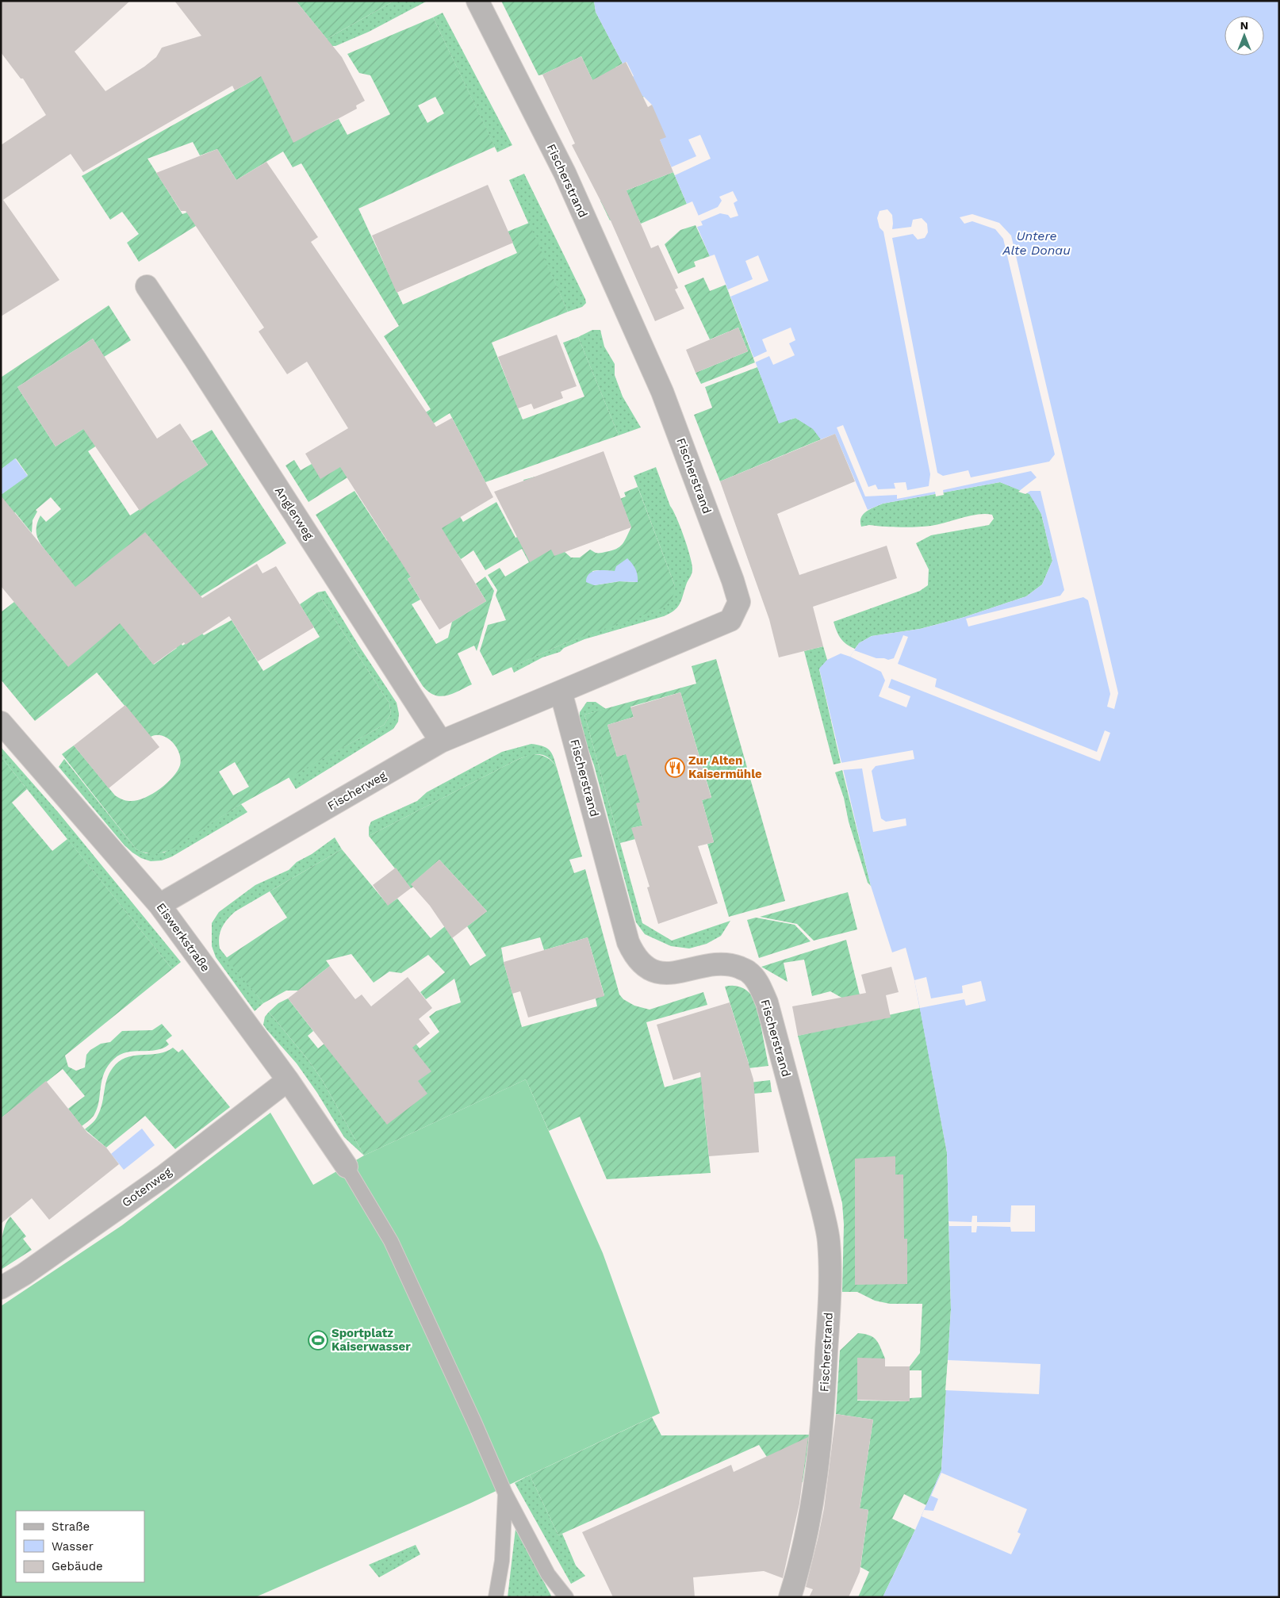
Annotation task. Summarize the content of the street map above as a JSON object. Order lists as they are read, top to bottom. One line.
{"streets":{"street":["Fischerstrand","Anglerweg","Fischerweg","Eiswerkstraße","Gotenweg"]},"crossings":[["Fischerstrand","Fischerweg"],["Anglerweg","Fischerweg"],["Fischerweg","Eiswerkstraße"],["Eiswerkstraße","Gotenweg"]],"water":["Untere Alte Donau"],"places":{"restaurant":["Zur Alten Kaisermühle"],"sports":["Sportplatz Kaiserwasser"]},"legend":["Straße","Wasser","Gebäude"],"north":"top"}
